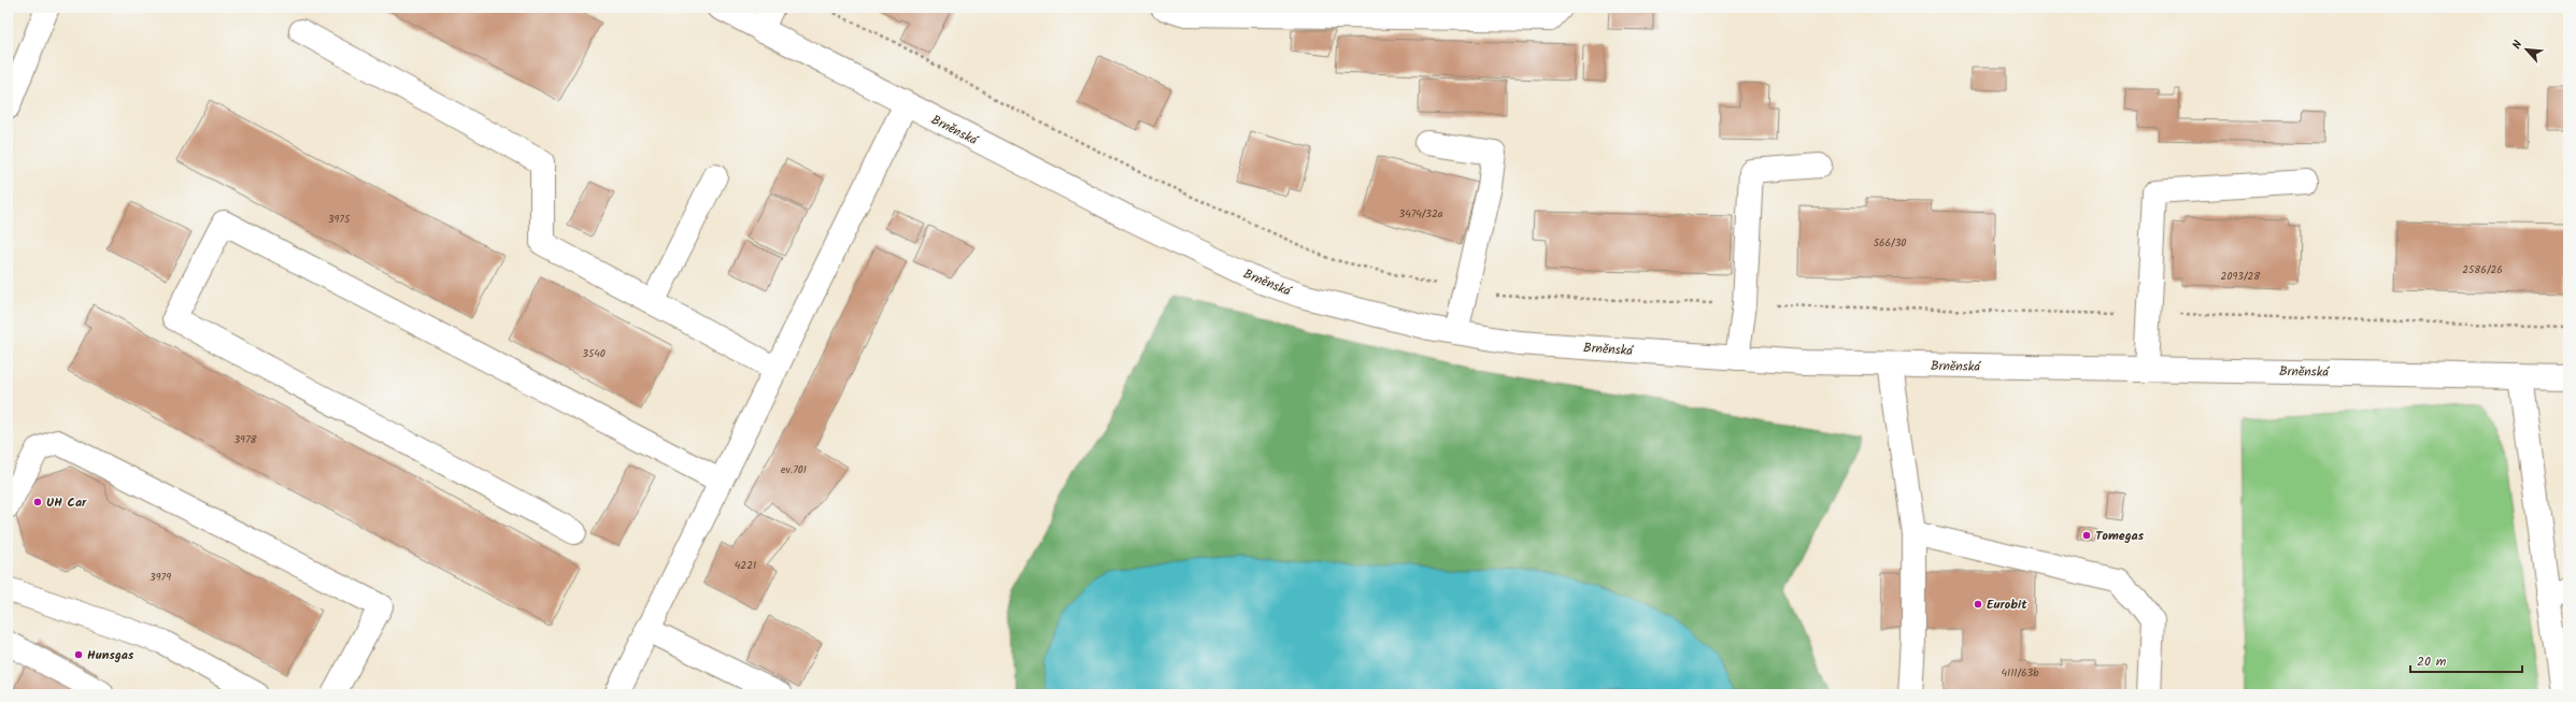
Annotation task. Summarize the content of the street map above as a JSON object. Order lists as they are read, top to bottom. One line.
{"streets":{"main road":["Brněnská"]},"places":["UH Car","Tomegas","Eurobit","Hunsgas"],"house_numbers":["3474/32a","3975","566/30","2586/26","2093/28","3540","3978","ev.701","4221","3979","4111/63b"],"scale_bar":"20 m","north":"top left"}
